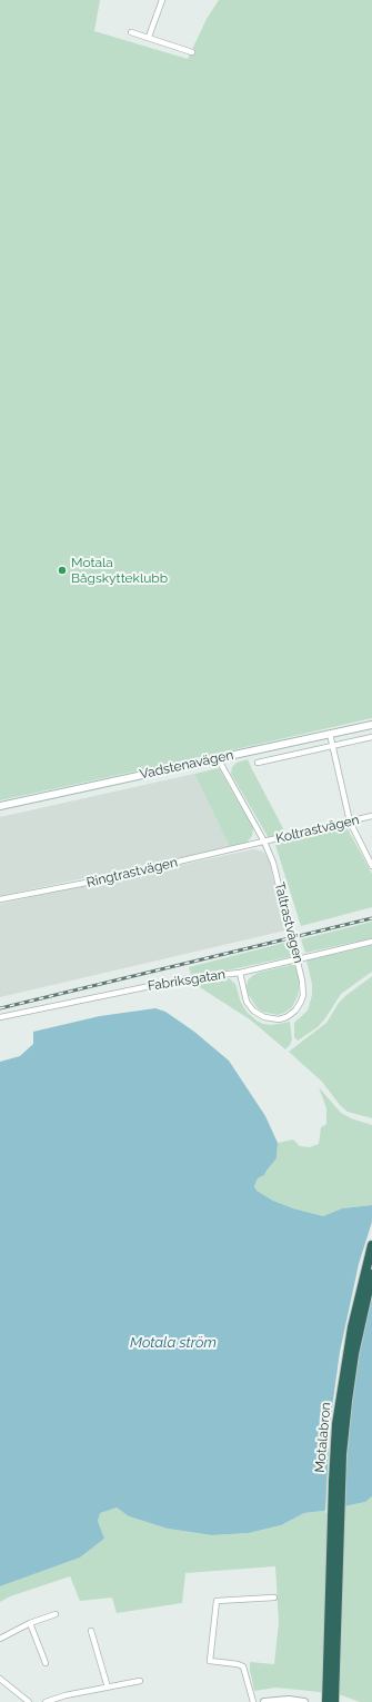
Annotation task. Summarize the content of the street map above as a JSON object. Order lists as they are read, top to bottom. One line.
{"streets":{"highway":["Motalabron"],"main road":["Vadstenavägen"],"street":["Koltrastvägen","Ringtrastvägen","Taltrastvägen","Fabriksgatan"]},"crossings":[["Vadstenavägen","Taltrastvägen"],["Koltrastvägen","Ringtrastvägen"],["Koltrastvägen","Taltrastvägen"],["Ringtrastvägen","Taltrastvägen"],["Taltrastvägen","Fabriksgatan"]],"water":["Motala ström"],"places":["Motala Bågskytteklubb"]}
